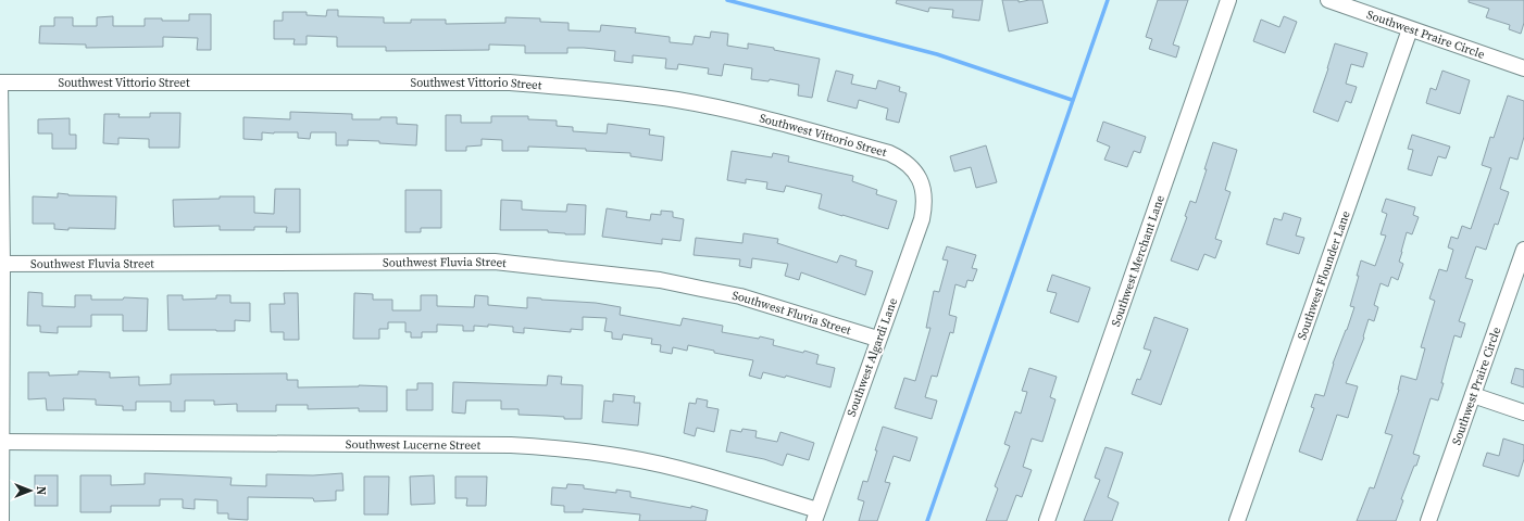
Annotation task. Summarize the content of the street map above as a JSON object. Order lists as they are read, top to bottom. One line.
{"streets":{"street":["Southwest Praire Circle","Southwest Vittorio Street","Southwest Merchant Lane","Southwest Fluvia Street","Southwest Flounder Lane","Southwest Algardi Lane","Southwest Lucerne Street"]},"crossings":[["Southwest Praire Circle","Southwest Flounder Lane"],["Southwest Vittorio Street","Southwest Algardi Lane"],["Southwest Fluvia Street","Southwest Algardi Lane"],["Southwest Algardi Lane","Southwest Lucerne Street"]],"north":"right"}
